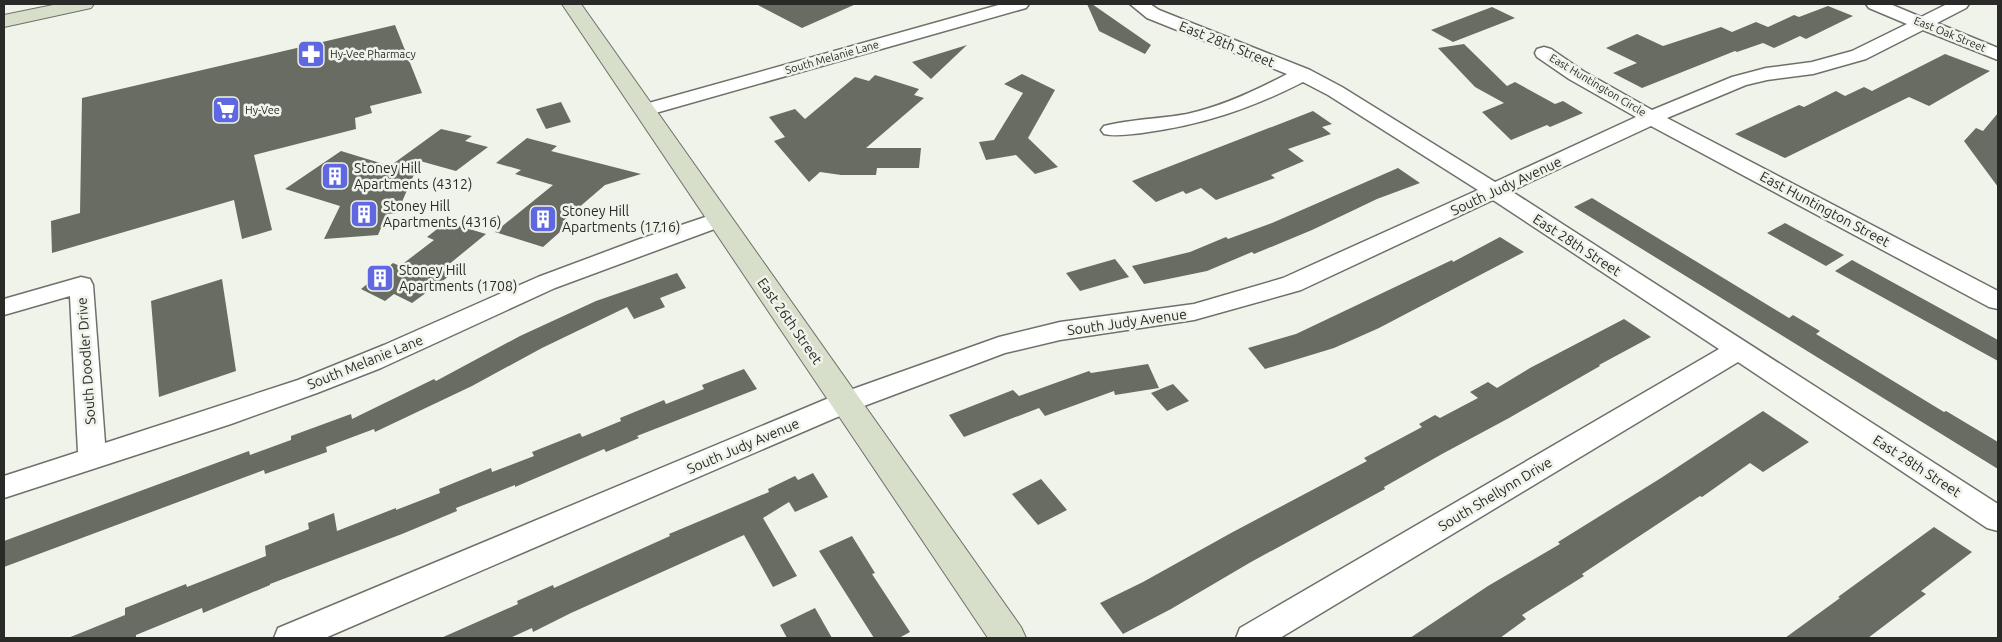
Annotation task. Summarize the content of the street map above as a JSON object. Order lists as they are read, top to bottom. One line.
{"streets":{"main road":["East 26th Street"],"street":["East Oak Street","East 28th Street","South Melanie Lane","East Huntington Circle","South Judy Avenue","East Huntington Street","South Doodler Drive","South Shellynn Drive"]},"crossings":[["East Oak Street","South Judy Avenue"],["East 28th Street","South Judy Avenue"],["East 28th Street","South Shellynn Drive"],["South Melanie Lane","East 26th Street"],["South Melanie Lane","South Doodler Drive"],["East Huntington Circle","South Judy Avenue"],["East Huntington Circle","East Huntington Street"],["South Judy Avenue","East Huntington Street"],["South Judy Avenue","East 26th Street"]],"places":{"pharmacy":["Hy-Vee Pharmacy"],"supermarket":["Hy-Vee"],"building":["Stoney Hill Apartments (4312)","Stoney Hill Apartments (4316)","Stoney Hill Apartments (1716)","Stoney Hill Apartments (1708)"]}}
